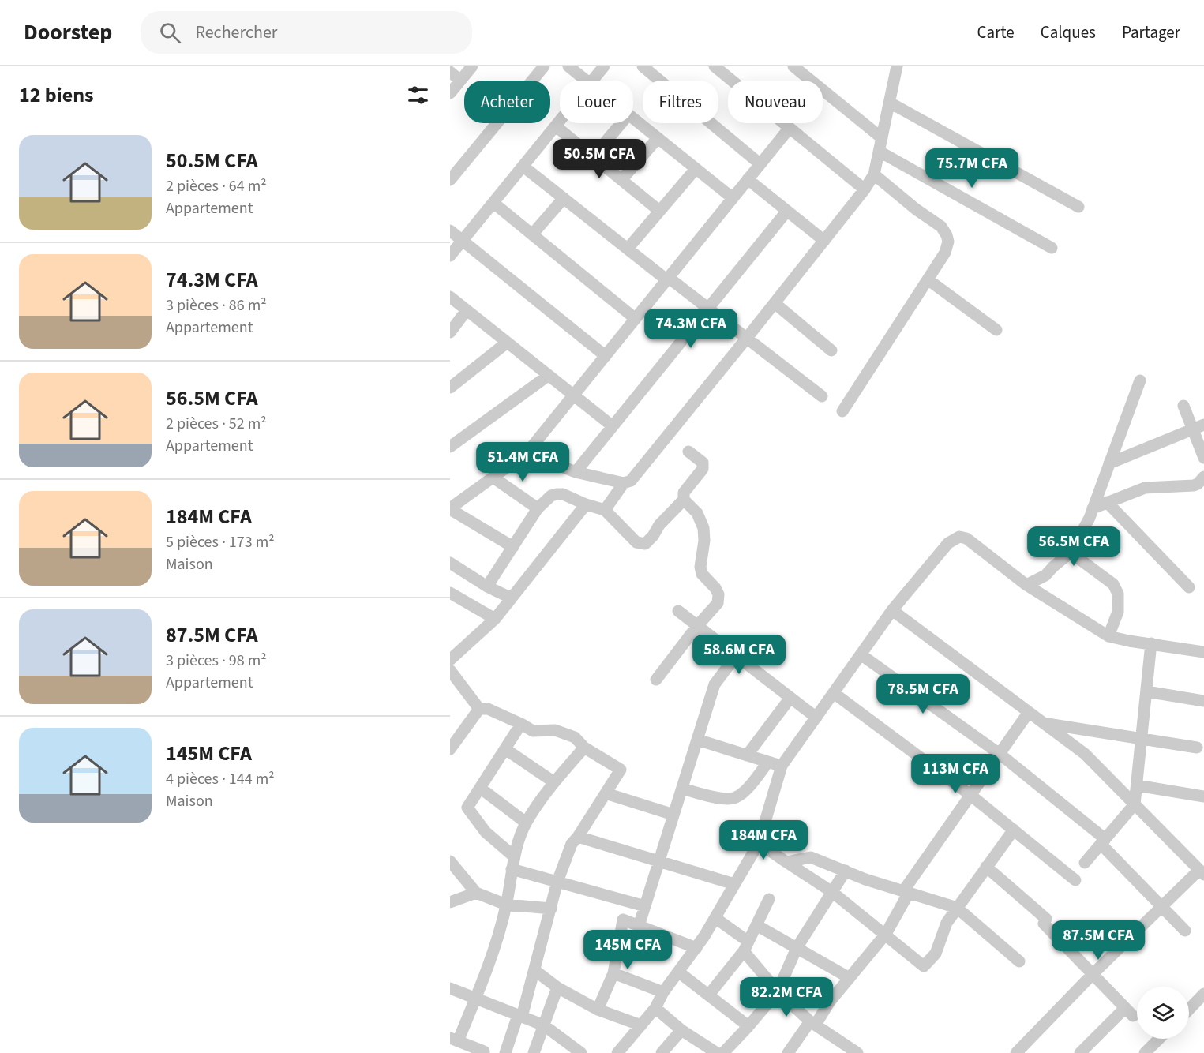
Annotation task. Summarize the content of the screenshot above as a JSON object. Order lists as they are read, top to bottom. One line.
{"page":{"header":"Doorstep","search":"Rechercher","nav":["Carte","Calques","Partager"],"heading":"12 biens","chip":["Acheter","Louer","Filtres","Nouveau"],"list":[{"name":"50.5M CFA","note":"2 pièces · 64 m² · Appartement"},{"name":"74.3M CFA","note":"3 pièces · 86 m² · Appartement"},{"name":"56.5M CFA","note":"2 pièces · 52 m² · Appartement"},{"name":"184M CFA","note":"5 pièces · 173 m² · Maison"},{"name":"87.5M CFA","note":"3 pièces · 98 m² · Appartement"},{"name":"145M CFA","note":"4 pièces · 144 m² · Maison"}],"price":["50.5M CFA","75.7M CFA","74.3M CFA","51.4M CFA","56.5M CFA","58.6M CFA","78.5M CFA","113M CFA","184M CFA","87.5M CFA","145M CFA","82.2M CFA"]}}
